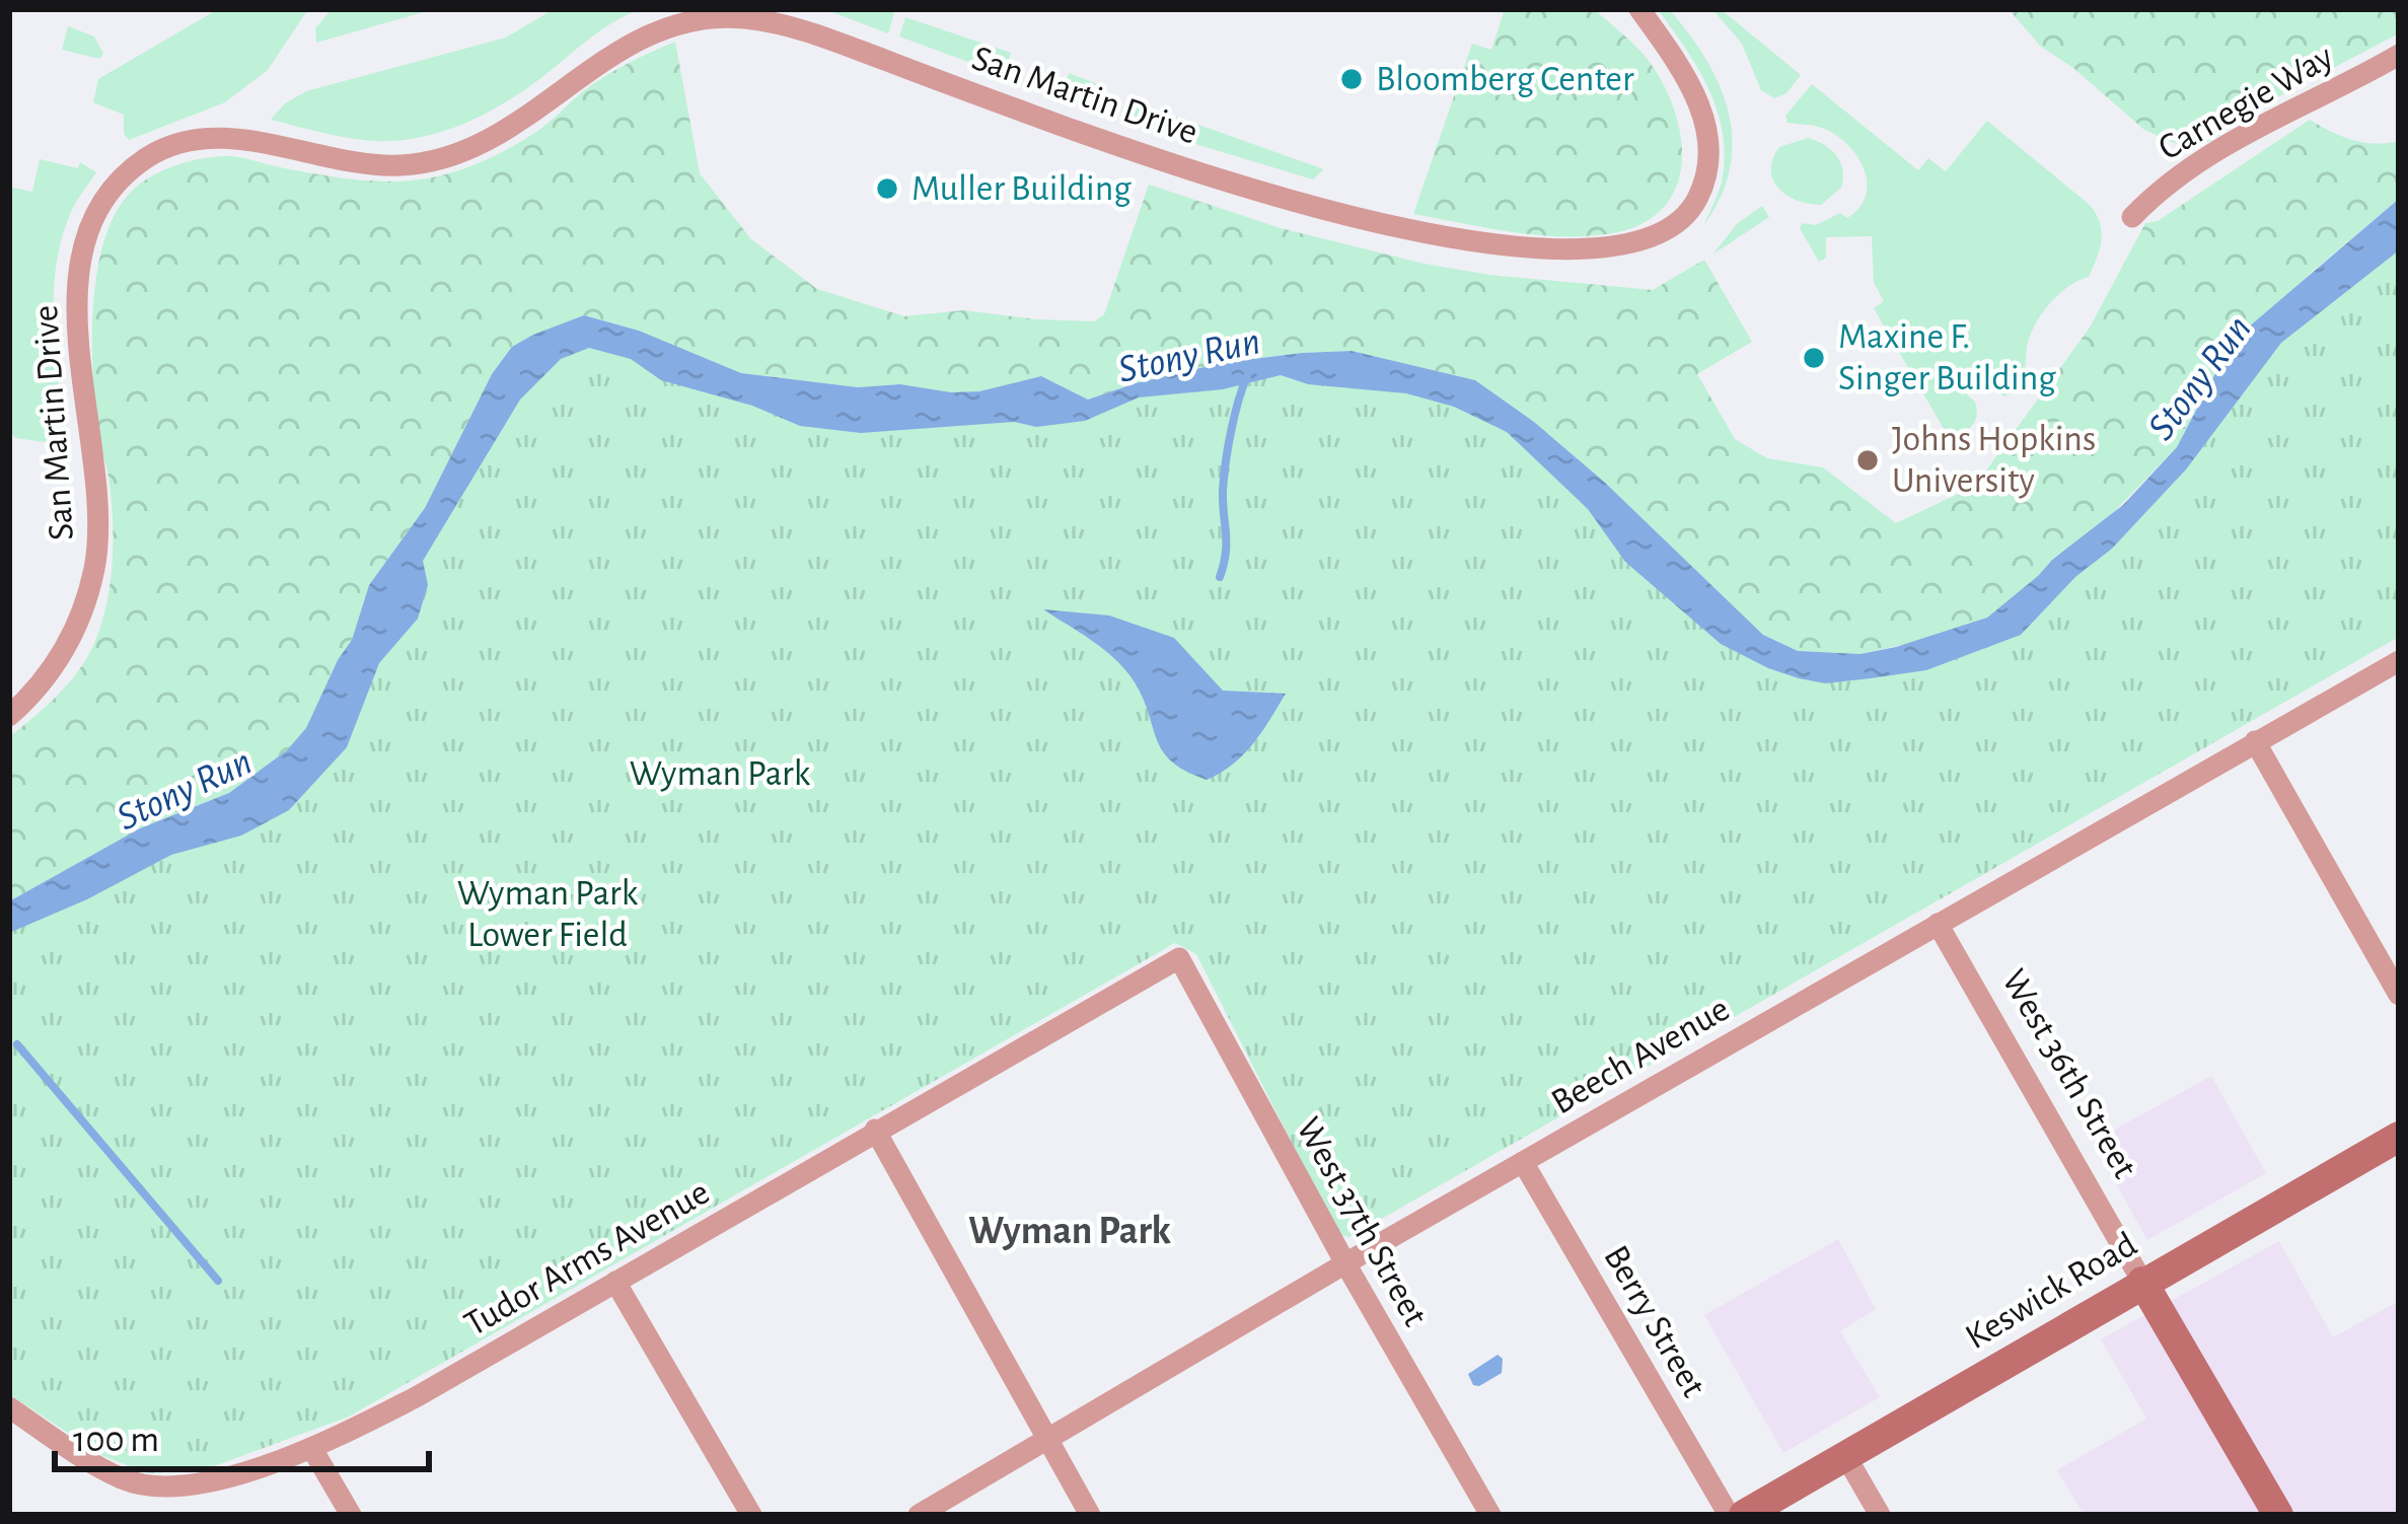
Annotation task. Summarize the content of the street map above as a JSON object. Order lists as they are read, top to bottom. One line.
{"streets":{"street":["San Martin Drive","Carnegie Way","Beech Avenue","West 36th Street","West 37th Street","Tudor Arms Avenue","Keswick Road","Berry Street"]},"crossings":[["Beech Avenue","West 36th Street"],["Beech Avenue","West 37th Street"],["Beech Avenue","Berry Street"],["West 36th Street","Keswick Road"],["West 37th Street","Tudor Arms Avenue"]],"districts":["Wyman Park"],"water":["Stony Run"],"parks":["Wyman Park","Wyman Park Lower Field"],"places":["Bloomberg Center","Muller Building","Maxine F. Singer Building","Johns Hopkins University"],"scale_bar":"100 m"}
